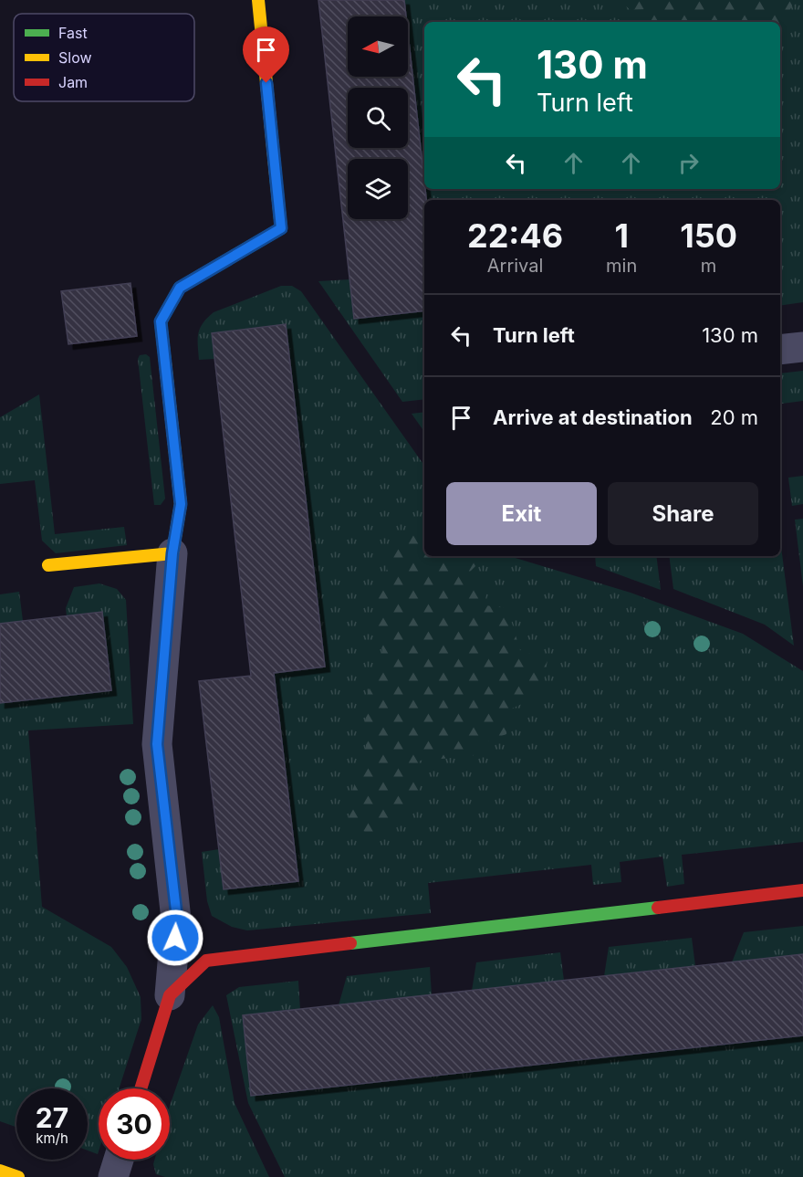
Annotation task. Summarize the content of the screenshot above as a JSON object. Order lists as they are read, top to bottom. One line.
{"legend":["Fast","Slow","Jam"],"north":"left","page":{"turn":["130 m","Turn left"],"eta":["22:46","Arrival","1","min","150","m"],"list":[{"name":"Turn left","value":"130 m"},{"name":"Arrive at destination","value":"20 m"}],"buttons":["Exit","Share"],"speed":"27 km/h","limit":"30"}}
